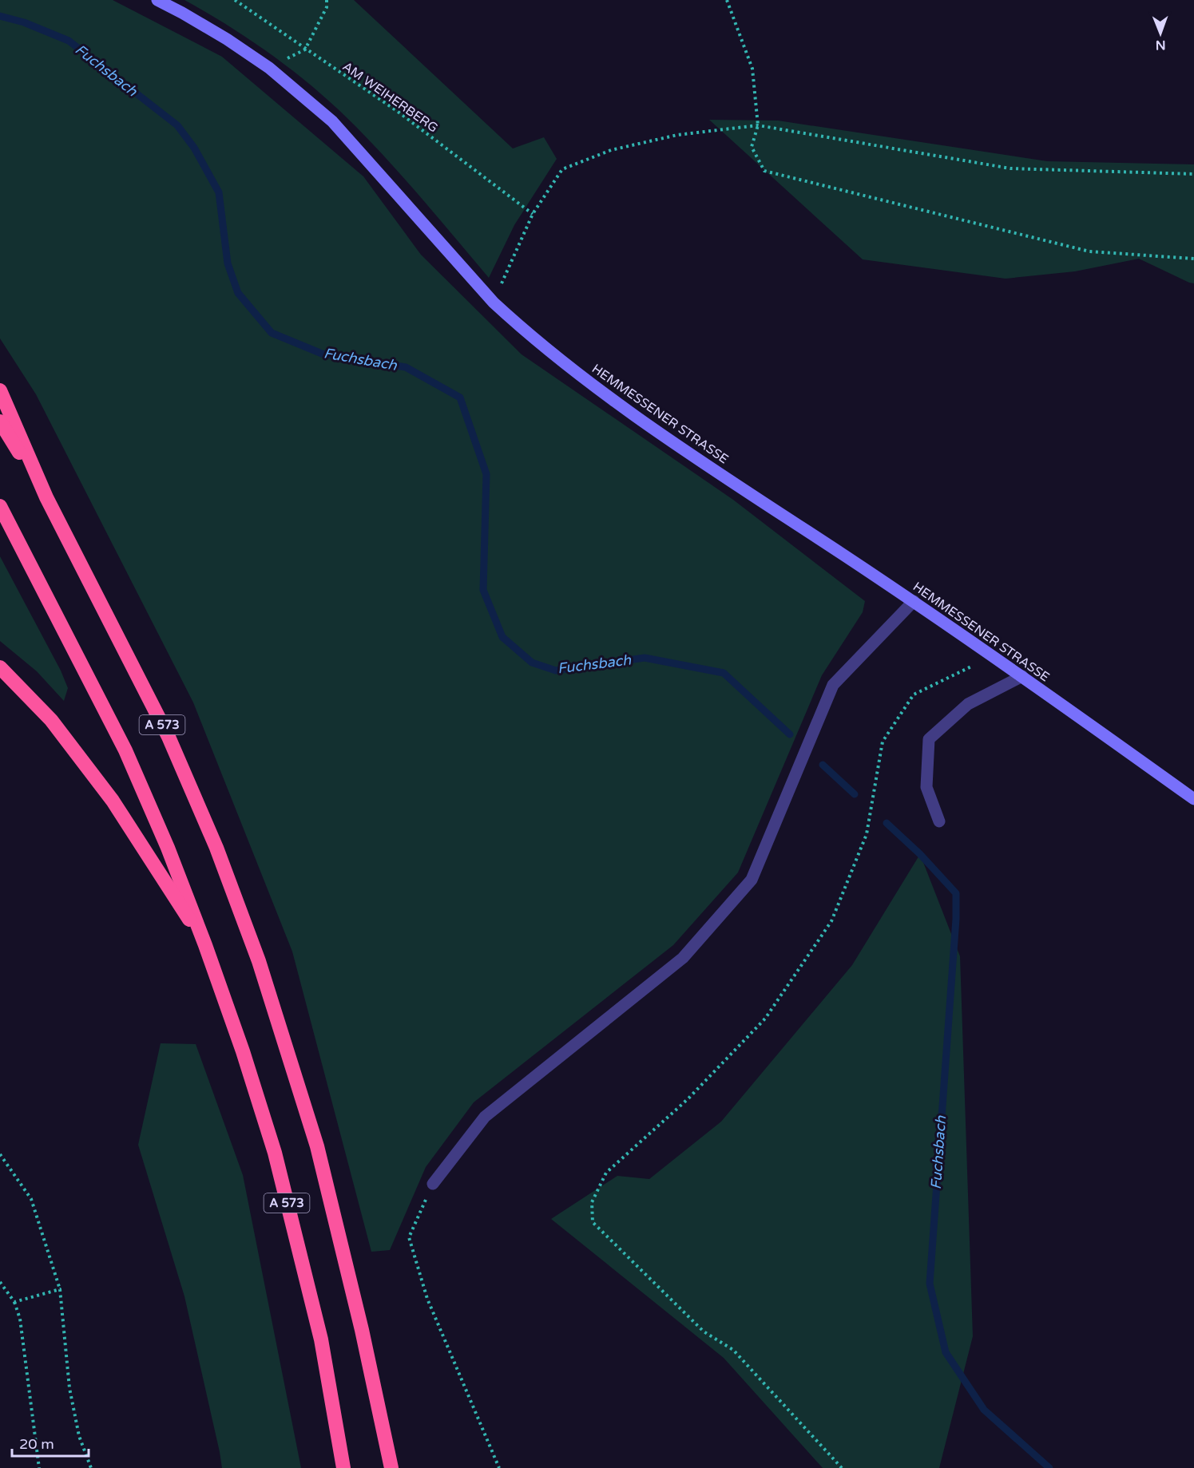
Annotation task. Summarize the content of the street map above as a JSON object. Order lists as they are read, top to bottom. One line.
{"streets":{"highway":["A 573"],"main road":["HEMMESSENER STRASSE"],"path":["AM WEIHERBERG"]},"water":["Fuchsbach"],"scale_bar":"20 m","north":"bottom"}
